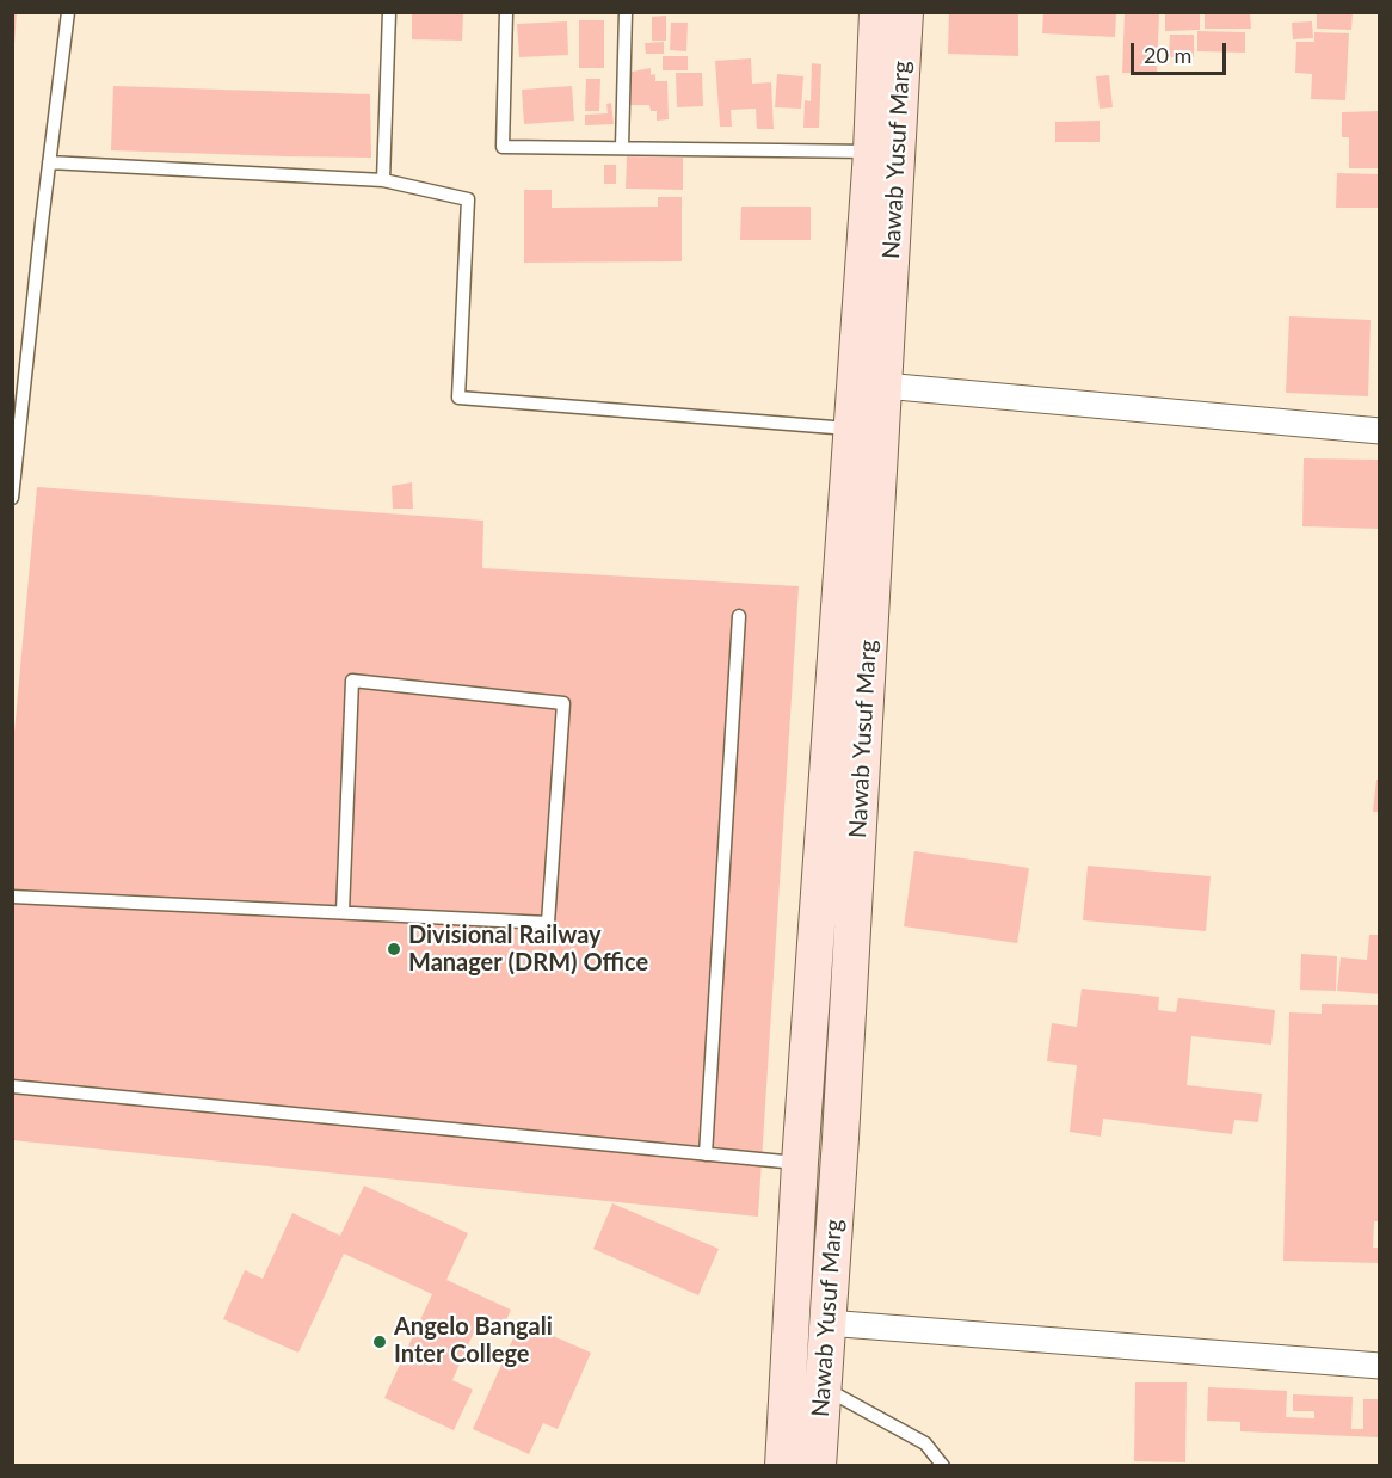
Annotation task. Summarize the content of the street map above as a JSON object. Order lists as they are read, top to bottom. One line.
{"streets":{"main road":["Nawab Yusuf Marg"]},"places":["Divisional Railway Manager (DRM) Office","Angelo Bangali Inter College"],"scale_bar":"20 m"}
